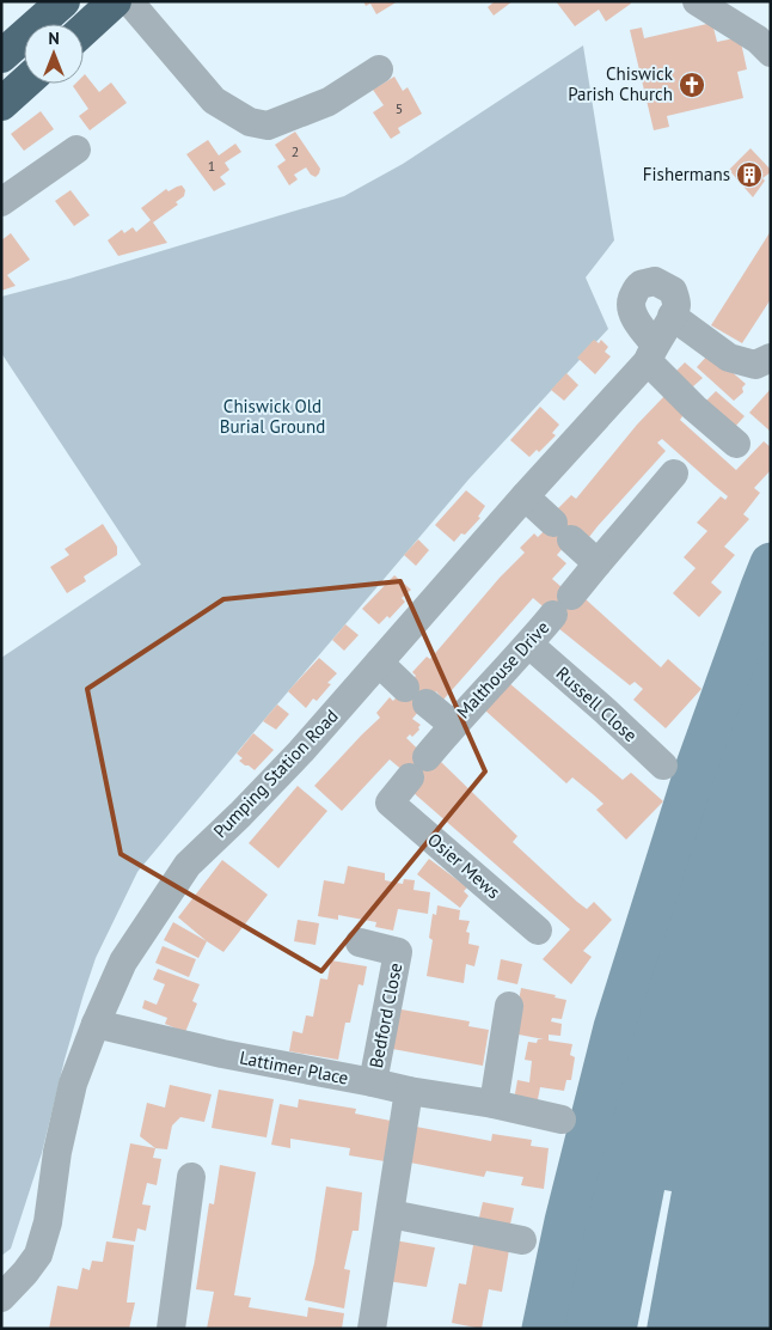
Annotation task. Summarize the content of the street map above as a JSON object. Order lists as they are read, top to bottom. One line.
{"streets":{"street":["Malthouse Drive","Russell Close","Pumping Station Road","Osier Mews","Bedford Close","Lattimer Place"]},"crossings":[["Malthouse Drive","Russell Close"],["Malthouse Drive","Pumping Station Road"],["Malthouse Drive","Osier Mews"],["Pumping Station Road","Lattimer Place"],["Bedford Close","Lattimer Place"]],"parks":["Chiswick Old Burial Ground"],"places":{"church":["Chiswick Parish Church"],"building":["Fishermans"]},"house_numbers":["5","2","1"],"north":"top"}
